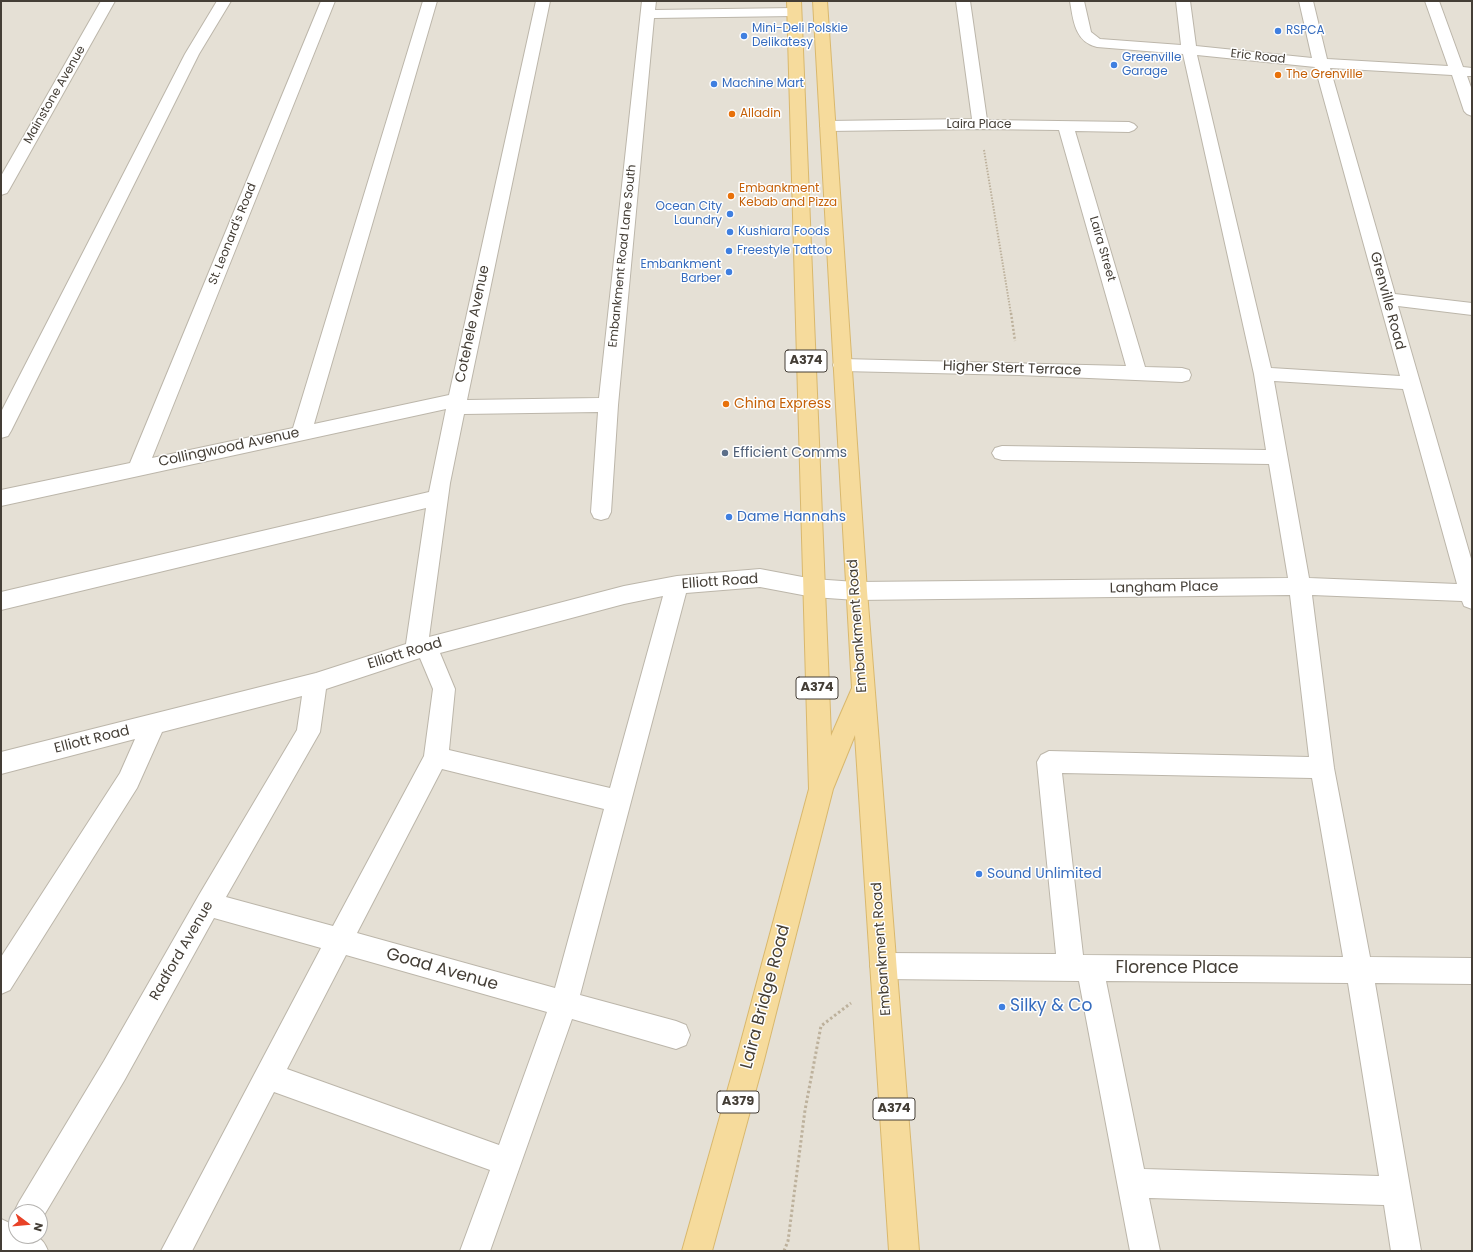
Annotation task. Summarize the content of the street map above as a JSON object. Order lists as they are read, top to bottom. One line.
{"streets":{"main road":["A374","Embankment Road","Laira Bridge Road","A379"],"street":["Eric Road","Mainstone Avenue","Laira Place","St. Leonard's Road","Laira Street","Embankment Road Lane South","Grenville Road","Cotehele Avenue","Higher Stert Terrace","Collingwood Avenue","Elliott Road","Langham Place","Radford Avenue","Florence Place","Goad Avenue"]},"crossings":[["Eric Road","Grenville Road"],["Laira Place","Laira Street"],["Laira Place","Embankment Road"],["St. Leonard's Road","Collingwood Avenue"],["Laira Street","Higher Stert Terrace"],["Embankment Road Lane South","Collingwood Avenue"],["Grenville Road","Langham Place"],["Cotehele Avenue","Collingwood Avenue"],["Cotehele Avenue","Elliott Road"],["A374","Elliott Road"],["A374","Embankment Road"],["A374","Laira Bridge Road"],["Higher Stert Terrace","Embankment Road"],["Elliott Road","Langham Place"],["Elliott Road","Embankment Road"],["Elliott Road","Radford Avenue"],["Langham Place","Embankment Road"],["Embankment Road","Florence Place"],["Radford Avenue","Goad Avenue"]],"places":["RSPCA","Mini-Deli Polskie Delikatesy","Greenville Garage","The Grenville","Machine Mart","Alladin","Embankment Kebab and Pizza","Ocean City Laundry","Kushiara Foods","Freestyle Tattoo","Embankment Barber","China Express","Efficient Comms","Dame Hannahs","Sound Unlimited","Silky & Co"],"north":"right"}
